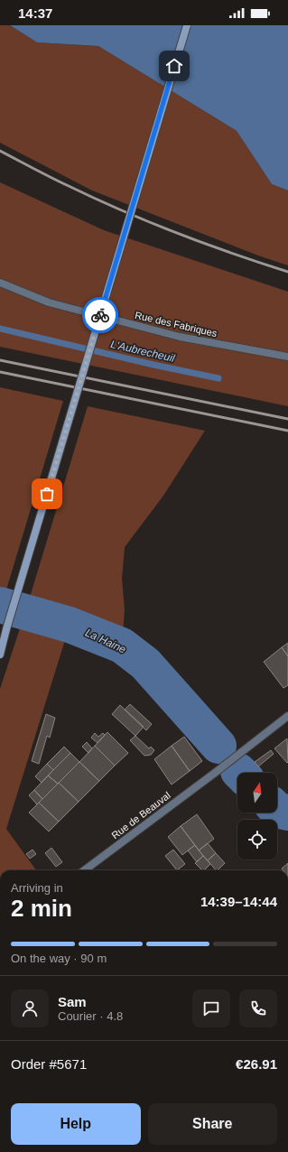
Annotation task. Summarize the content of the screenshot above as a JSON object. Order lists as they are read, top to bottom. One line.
{"streets":{"street":["Rue des Fabriques","Rue de Beauval"]},"water":["L'Aubrecheuil","La Haine"],"north":"top","page":{"status":"14:37","heading":["2 min","Arriving in","14:39–14:44"],"panel":["Sam","Courier · 4.8","Order #5671","€26.91"],"bar":"On the way · 90 m","buttons":["Help","Share"]}}
